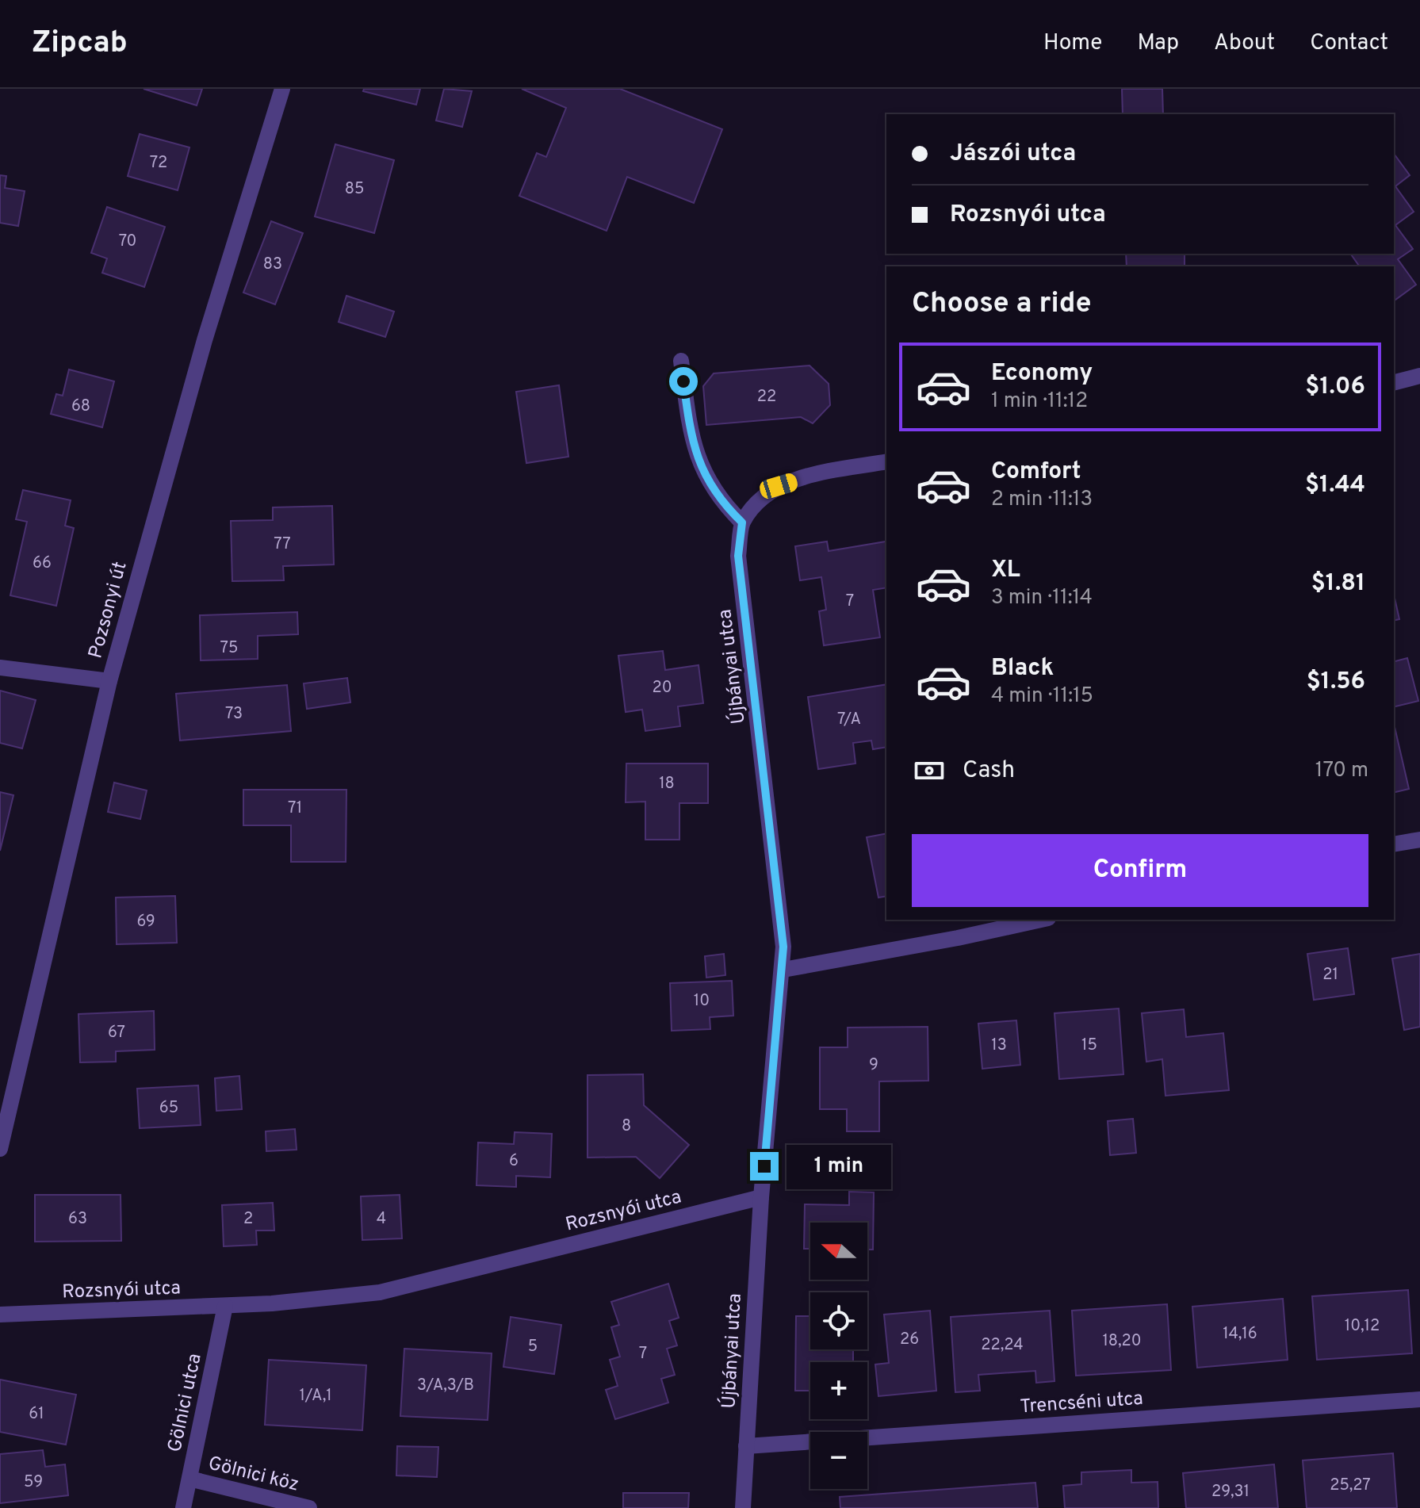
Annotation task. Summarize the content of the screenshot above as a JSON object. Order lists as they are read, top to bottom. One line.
{"streets":{"street":["Pozsonyi út","Újbányai utca","Rozsnyói utca","Trencséni utca","Gölnici utca","Gölnici köz"]},"crossings":[["Újbányai utca","Rozsnyói utca"],["Újbányai utca","Trencséni utca"],["Rozsnyói utca","Gölnici utca"],["Gölnici utca","Gölnici köz"]],"house_numbers":["72","85","70","83","22","68","77","66","7","75","20","73","7/A","18","71","69","21","10","67","13","15","9","65","8","6","63","2","4","10,12","14,16","26","18,20","22,24","5","7","3/A,3/B","1/A,1","61","59","25,27","29,31"],"north":"left","page":{"header":"Zipcab","nav":["Home","Map","About","Contact"],"banner":["Jászói utca","Rozsnyói utca"],"heading":"Choose a ride","list":[{"name":"Economy","note":"1 min · 11:12","value":"$1.06"},{"name":"Comfort","note":"2 min · 11:13","value":"$1.44"},{"name":"XL","note":"3 min · 11:14","value":"$1.81"},{"name":"Black","note":"4 min · 11:15","value":"$1.56"}],"pay":["Cash","170 m"],"buttons":"Confirm","bubble":"1 min","map_buttons":["+","−"]}}
